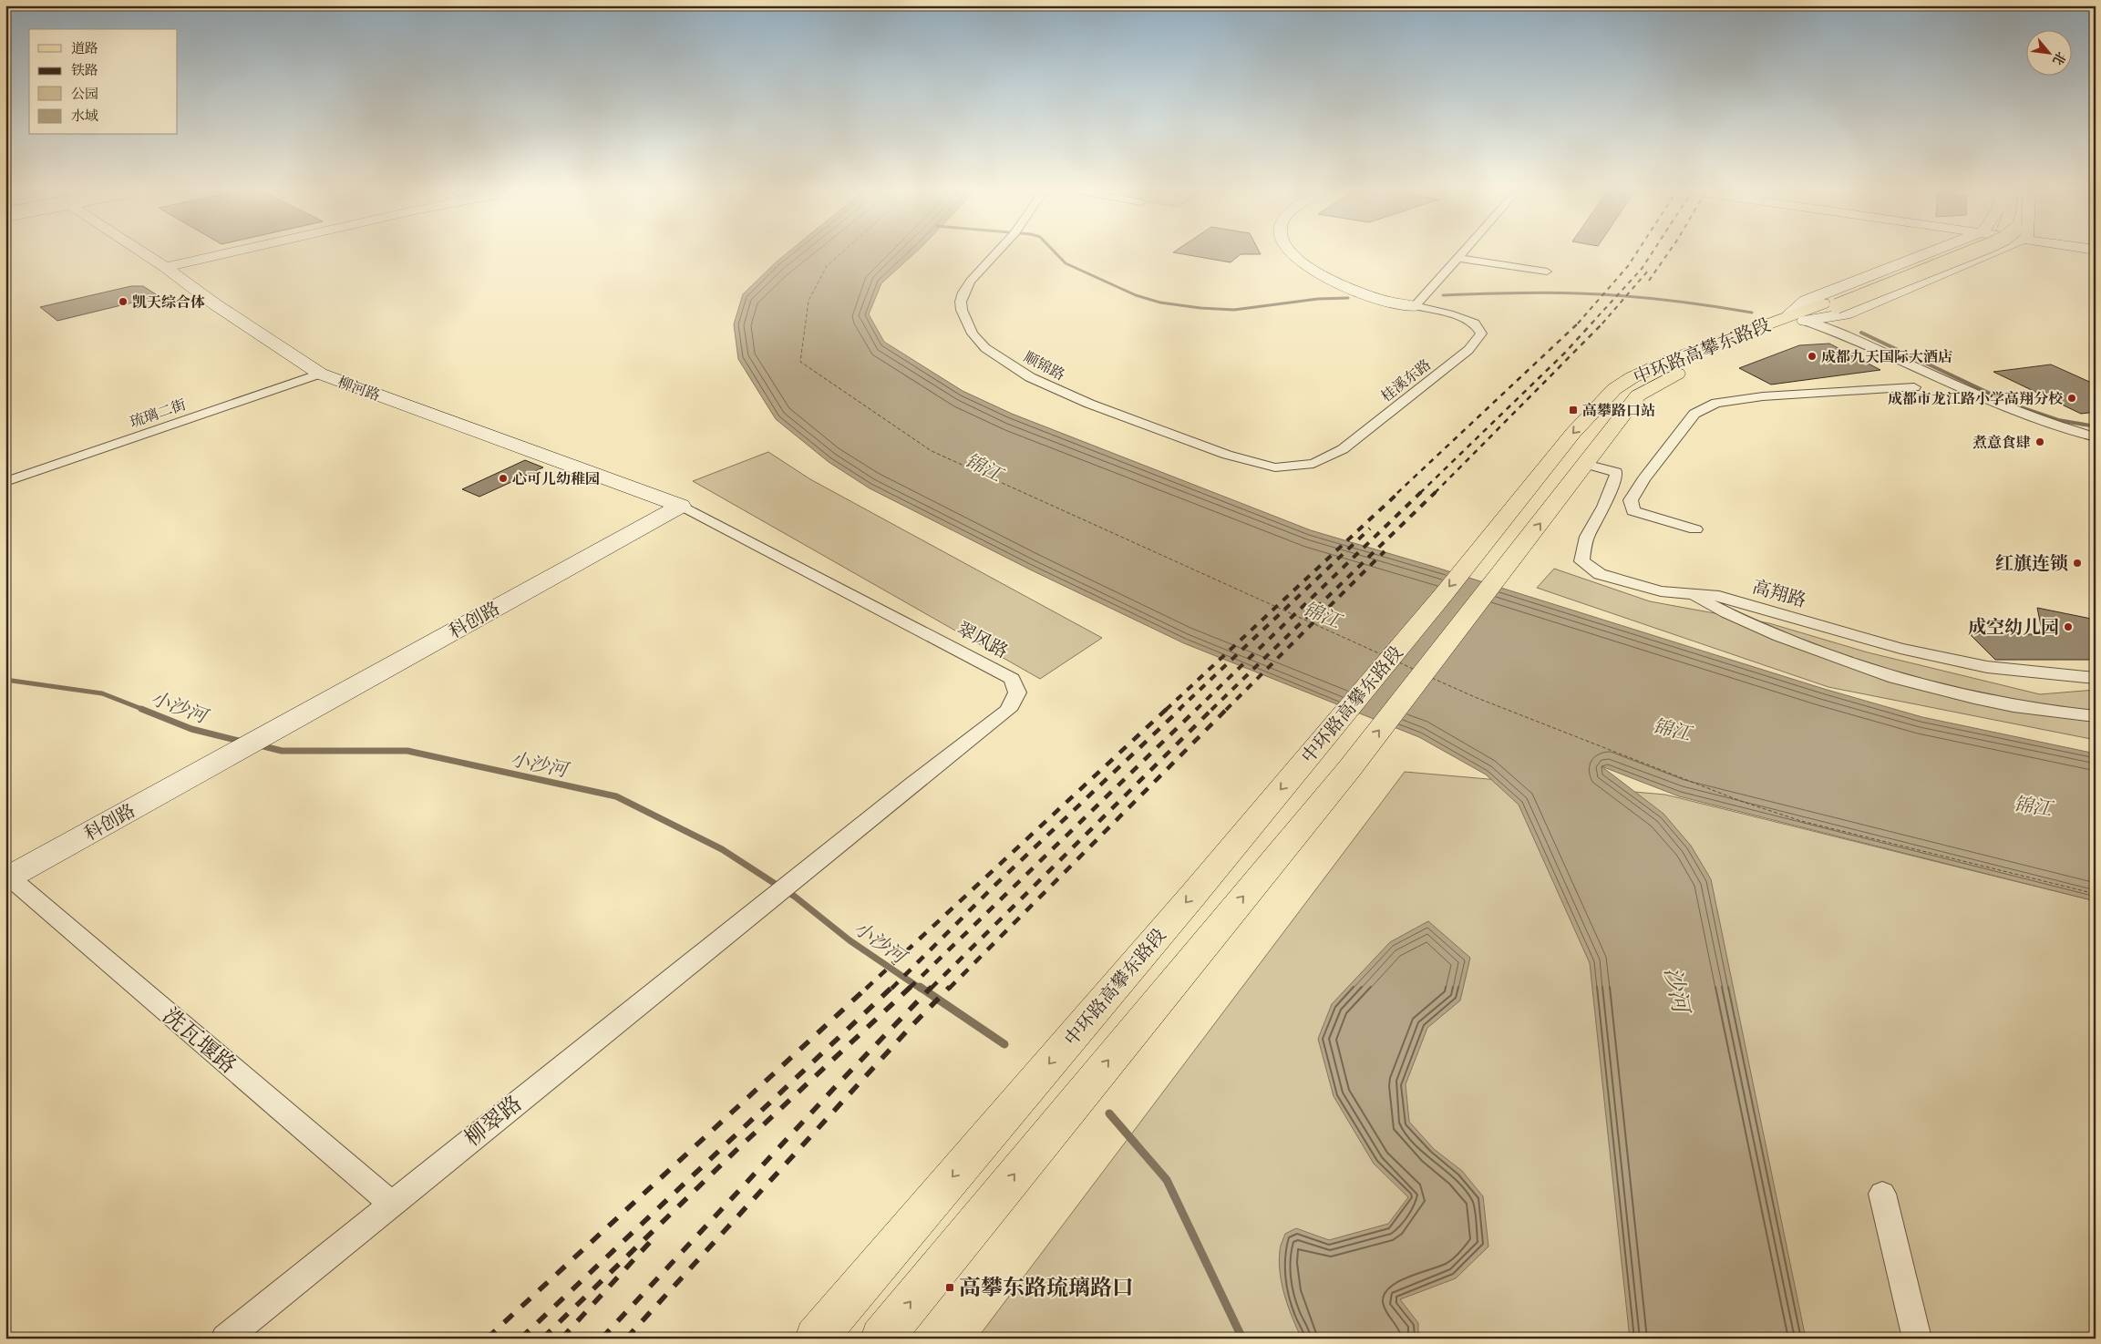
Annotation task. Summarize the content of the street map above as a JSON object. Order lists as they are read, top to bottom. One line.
{"streets":{"main road":["中环路高攀东路段","柳河路","科创路"],"street":["顺锦路","桂溪东路","琉璃二街","高翔路","翠风路","洗瓦堰路","柳翠路"]},"crossings":[["中环路高攀东路段","高翔路"],["顺锦路","桂溪东路"],["柳河路","琉璃二街"],["柳河路","科创路"],["柳河路","翠风路"],["科创路","翠风路"],["科创路","洗瓦堰路"],["翠风路","柳翠路"],["洗瓦堰路","柳翠路"]],"water":["锦江","小沙河","沙河"],"places":{"other":["凯天综合体","成都九天国际大酒店","成都市龙江路小学高翔分校","煮意食肆","心可儿幼稚园","红旗连锁","成空幼儿园"],"transit":["高攀路口站","高攀东路琉璃路口"]},"legend":["道路","铁路","公园","水域"],"north":"bottom right"}
